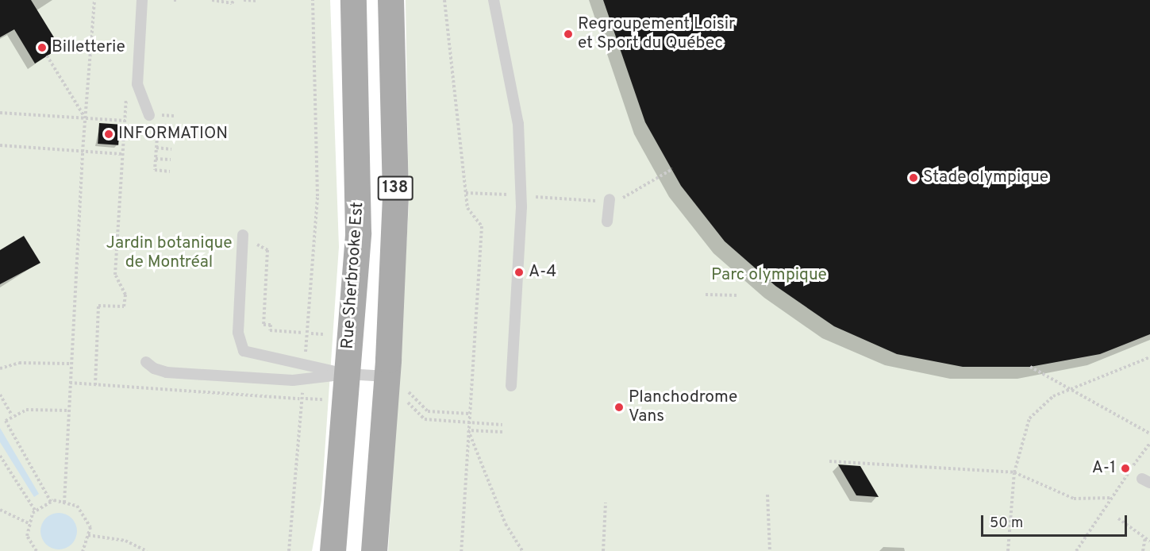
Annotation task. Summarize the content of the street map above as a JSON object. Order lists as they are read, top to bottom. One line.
{"streets":{"main road":["138","Rue Sherbrooke Est"]},"parks":["Jardin botanique de Montréal","Parc olympique"],"places":["Regroupement Loisir et Sport du Québec","Billetterie","INFORMATION","Stade olympique","A-4","Planchodrome Vans","A-1"],"scale_bar":"50 m"}
